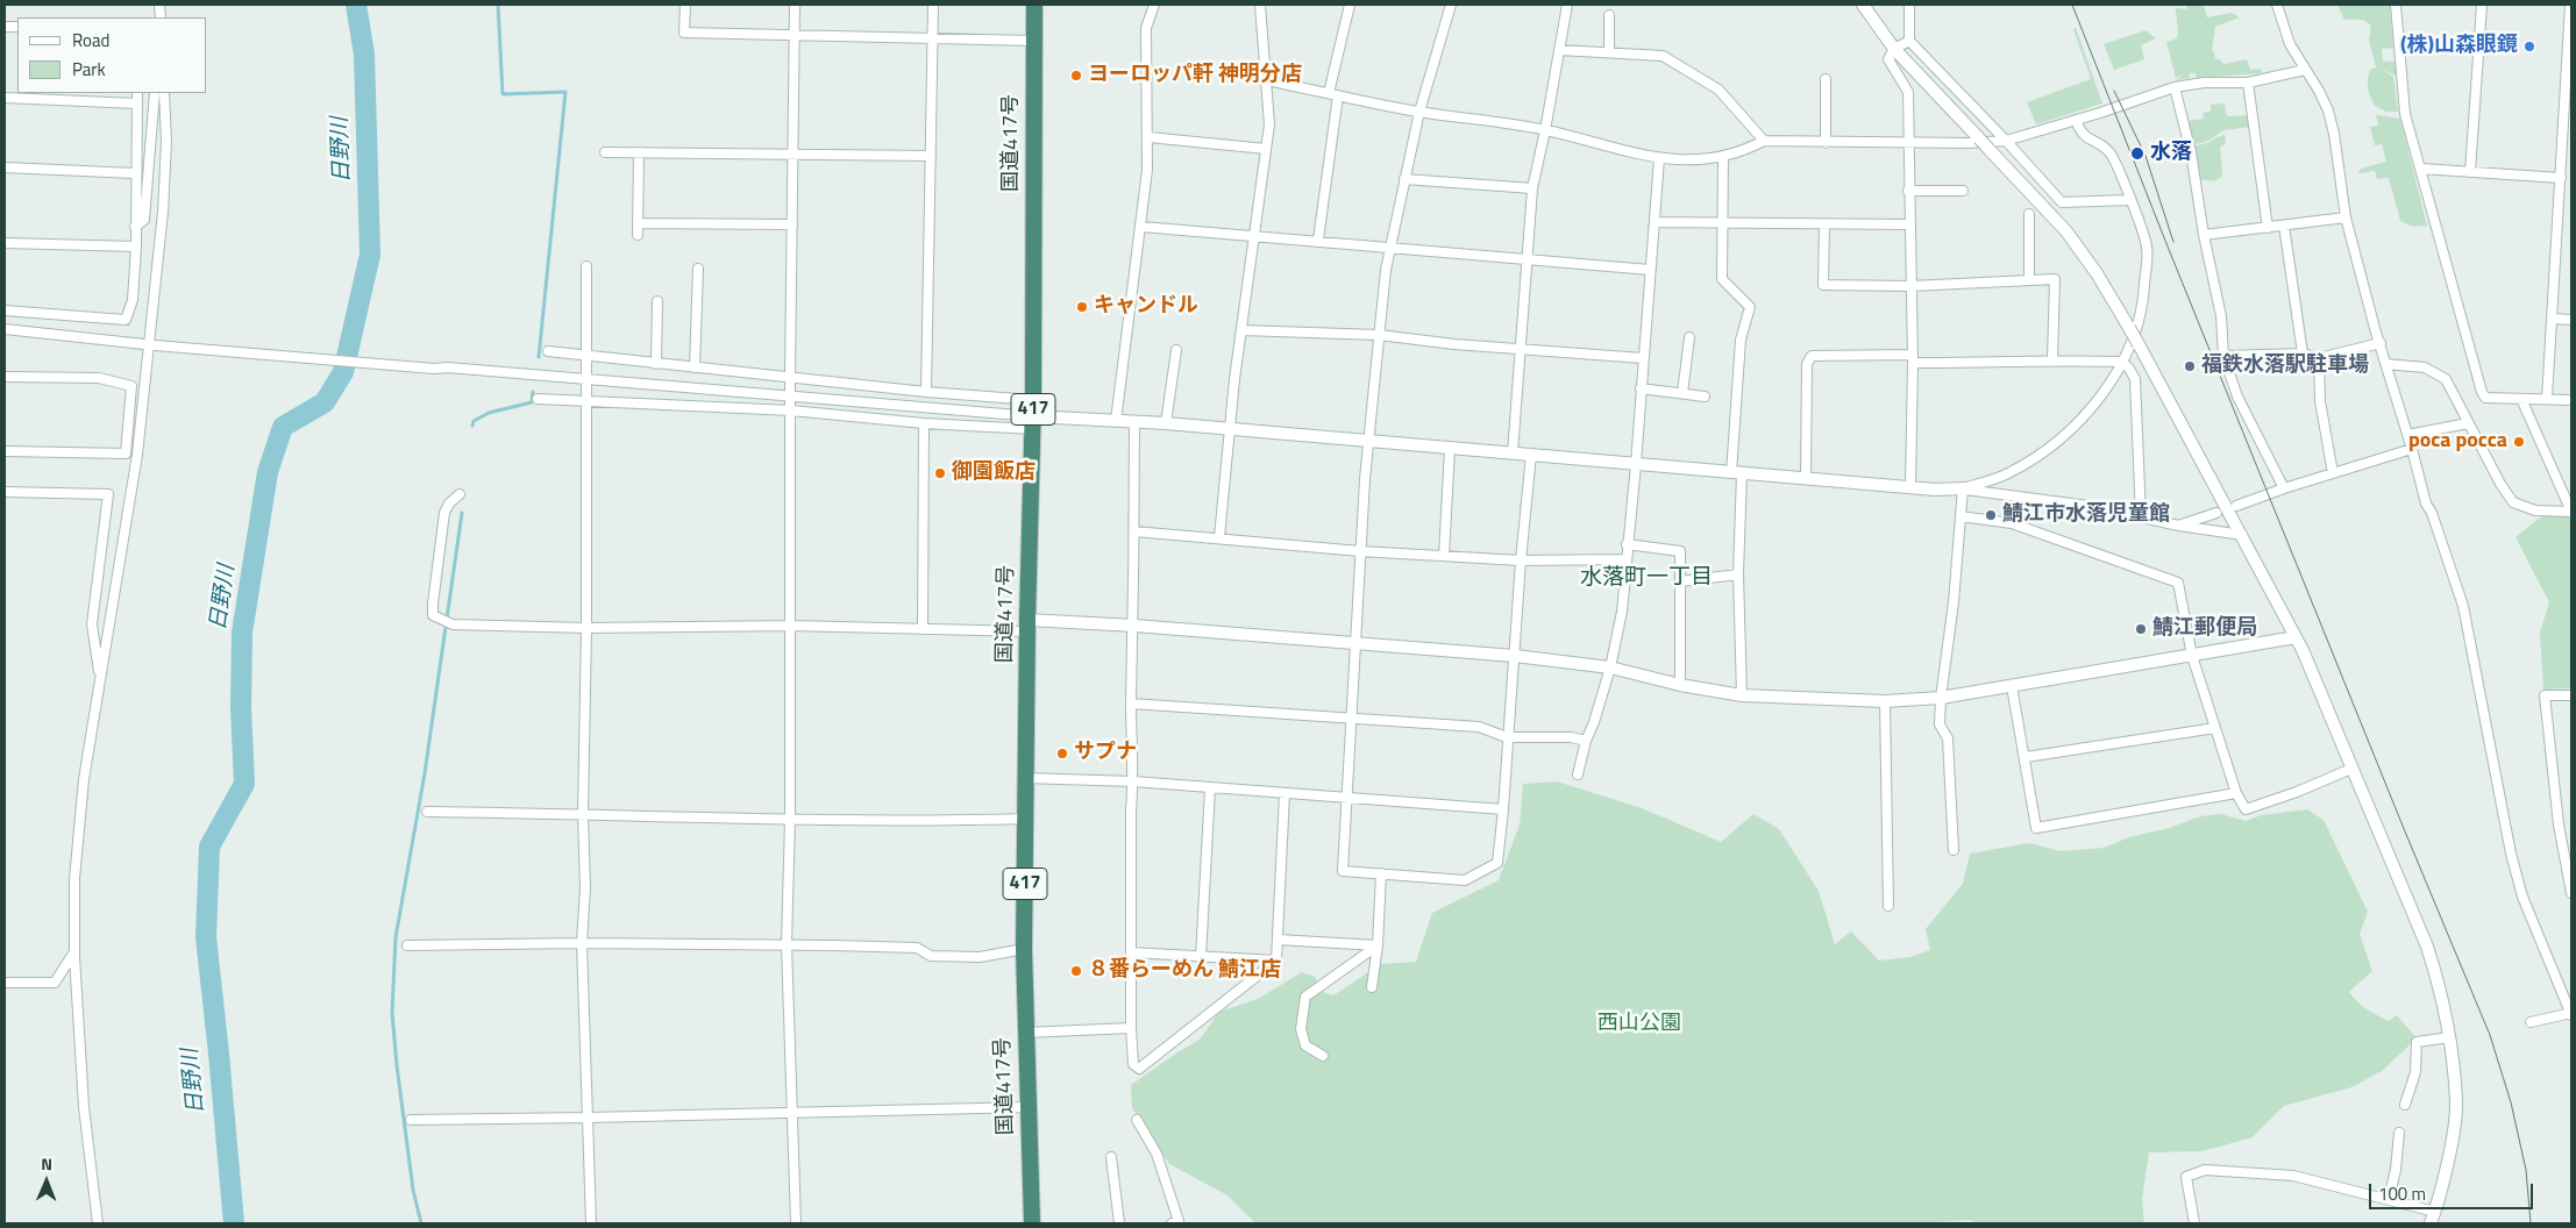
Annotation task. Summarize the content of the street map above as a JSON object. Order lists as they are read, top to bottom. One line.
{"streets":{"highway":["国道417号","417"]},"districts":["水落町一丁目"],"water":["日野川"],"parks":["西山公園"],"places":["(株)山森眼鏡","ヨーロッパ軒 神明分店","水落","キャンドル","福鉄水落駅駐車場","poca pocca","御園飯店","鯖江市水落児童館","鯖江郵便局","サプナ","８番らーめん 鯖江店"],"legend":["Road","Park"],"scale_bar":"100 m","north":"top"}
